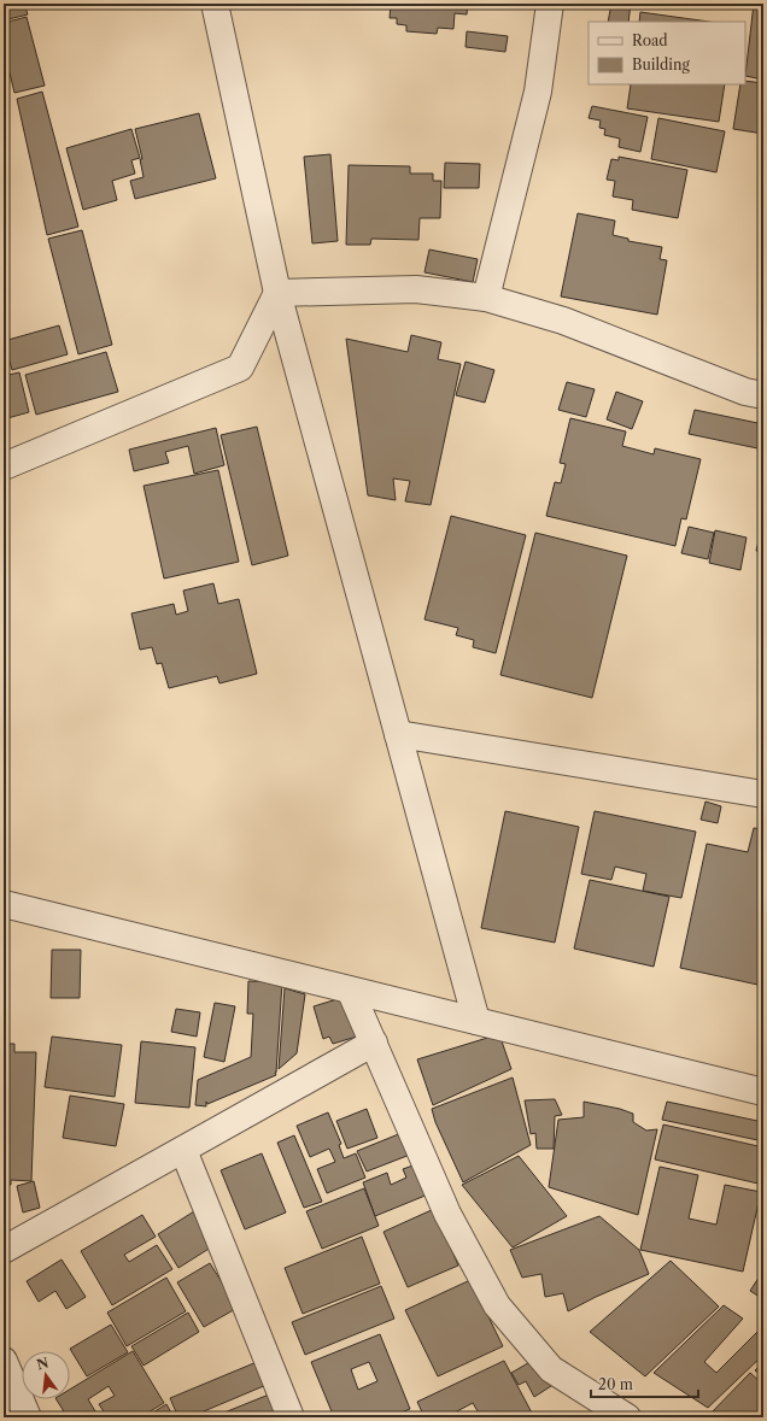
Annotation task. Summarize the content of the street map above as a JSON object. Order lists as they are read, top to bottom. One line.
{"legend":["Road","Building"],"scale_bar":"20 m","north":"top"}
